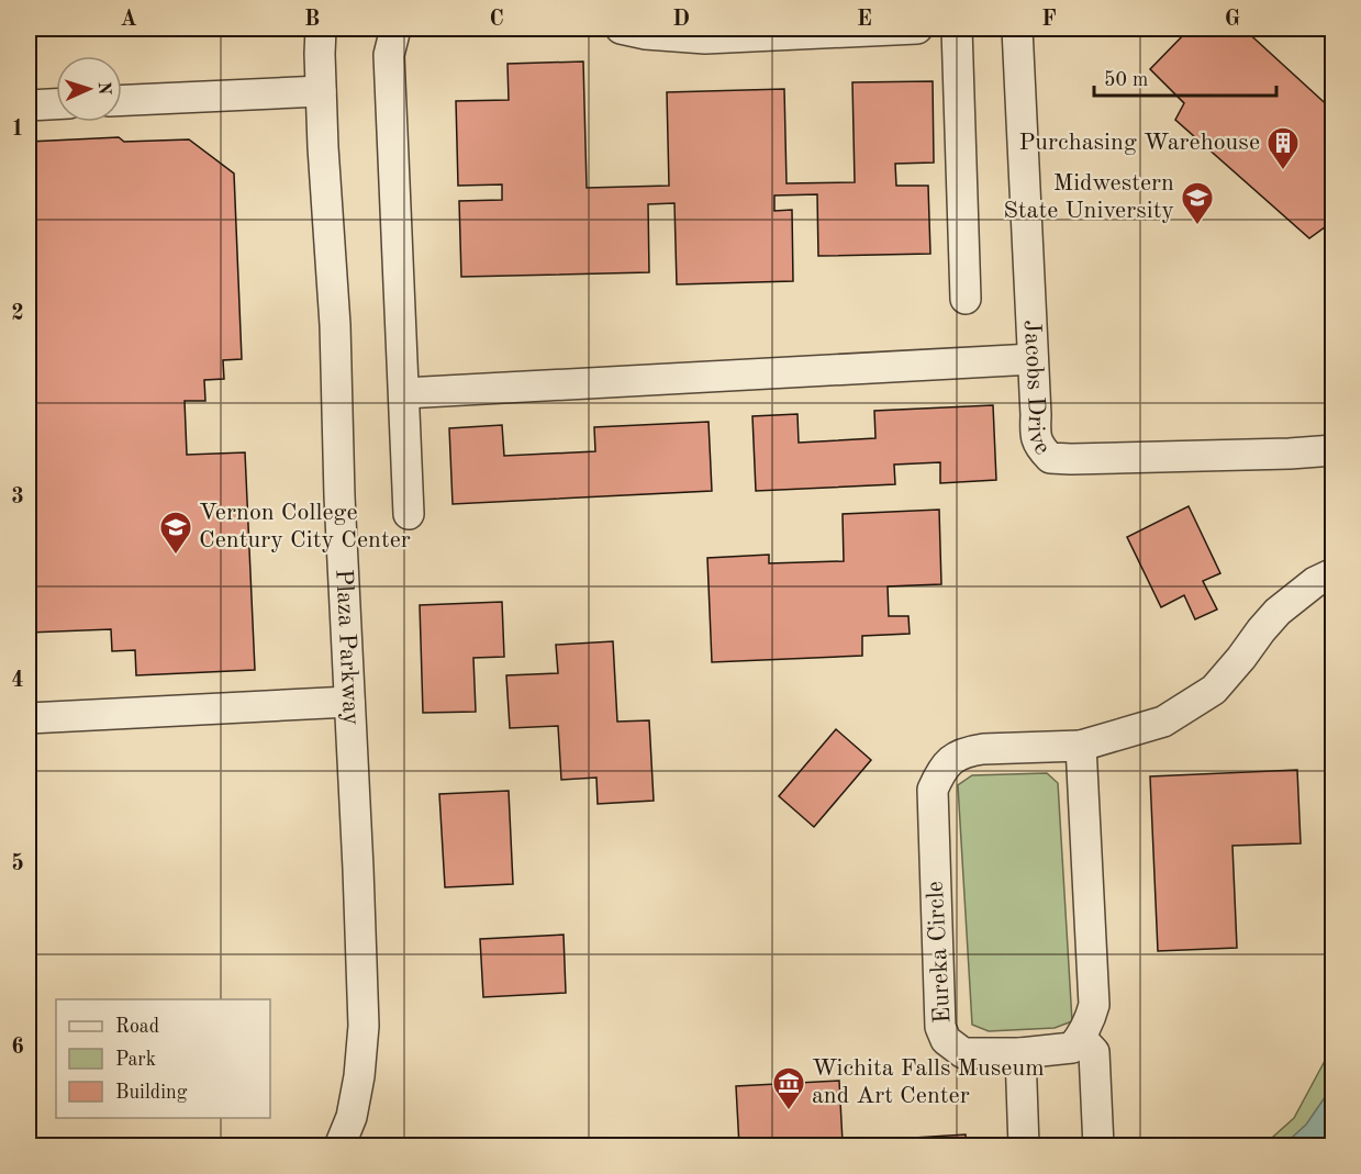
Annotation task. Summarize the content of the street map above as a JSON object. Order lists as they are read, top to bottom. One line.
{"streets":{"street":["Jacobs Drive","Plaza Parkway","Eureka Circle"]},"places":{"building":["Purchasing Warehouse"],"school or university":["Midwestern State University","Vernon College Century City Center"],"museum":["Wichita Falls Museum and Art Center"]},"legend":["Road","Park","Building"],"scale_bar":"50 m","north":"right","grid":{"columns":["A","B","C","D","E","F","G"],"rows":["1","2","3","4","5","6"]}}
